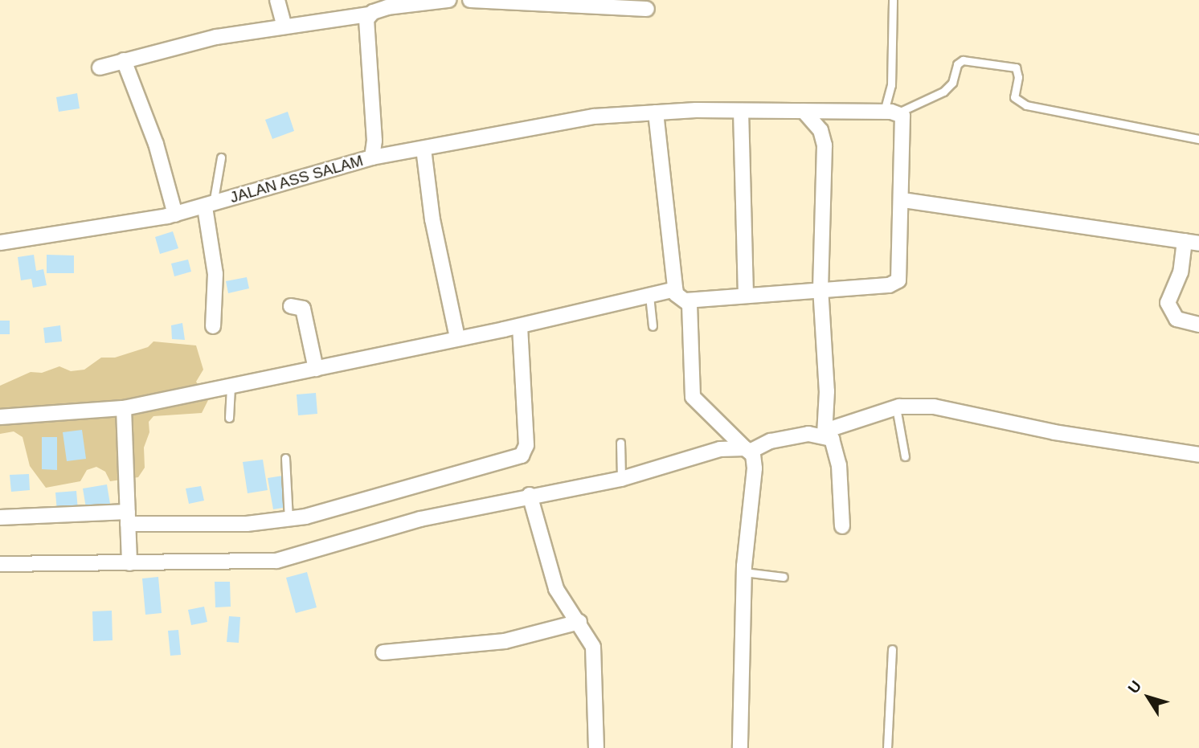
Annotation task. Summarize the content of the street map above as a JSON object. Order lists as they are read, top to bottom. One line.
{"streets":{"street":["JALAN ASS SALAM"]},"north":"top left"}
